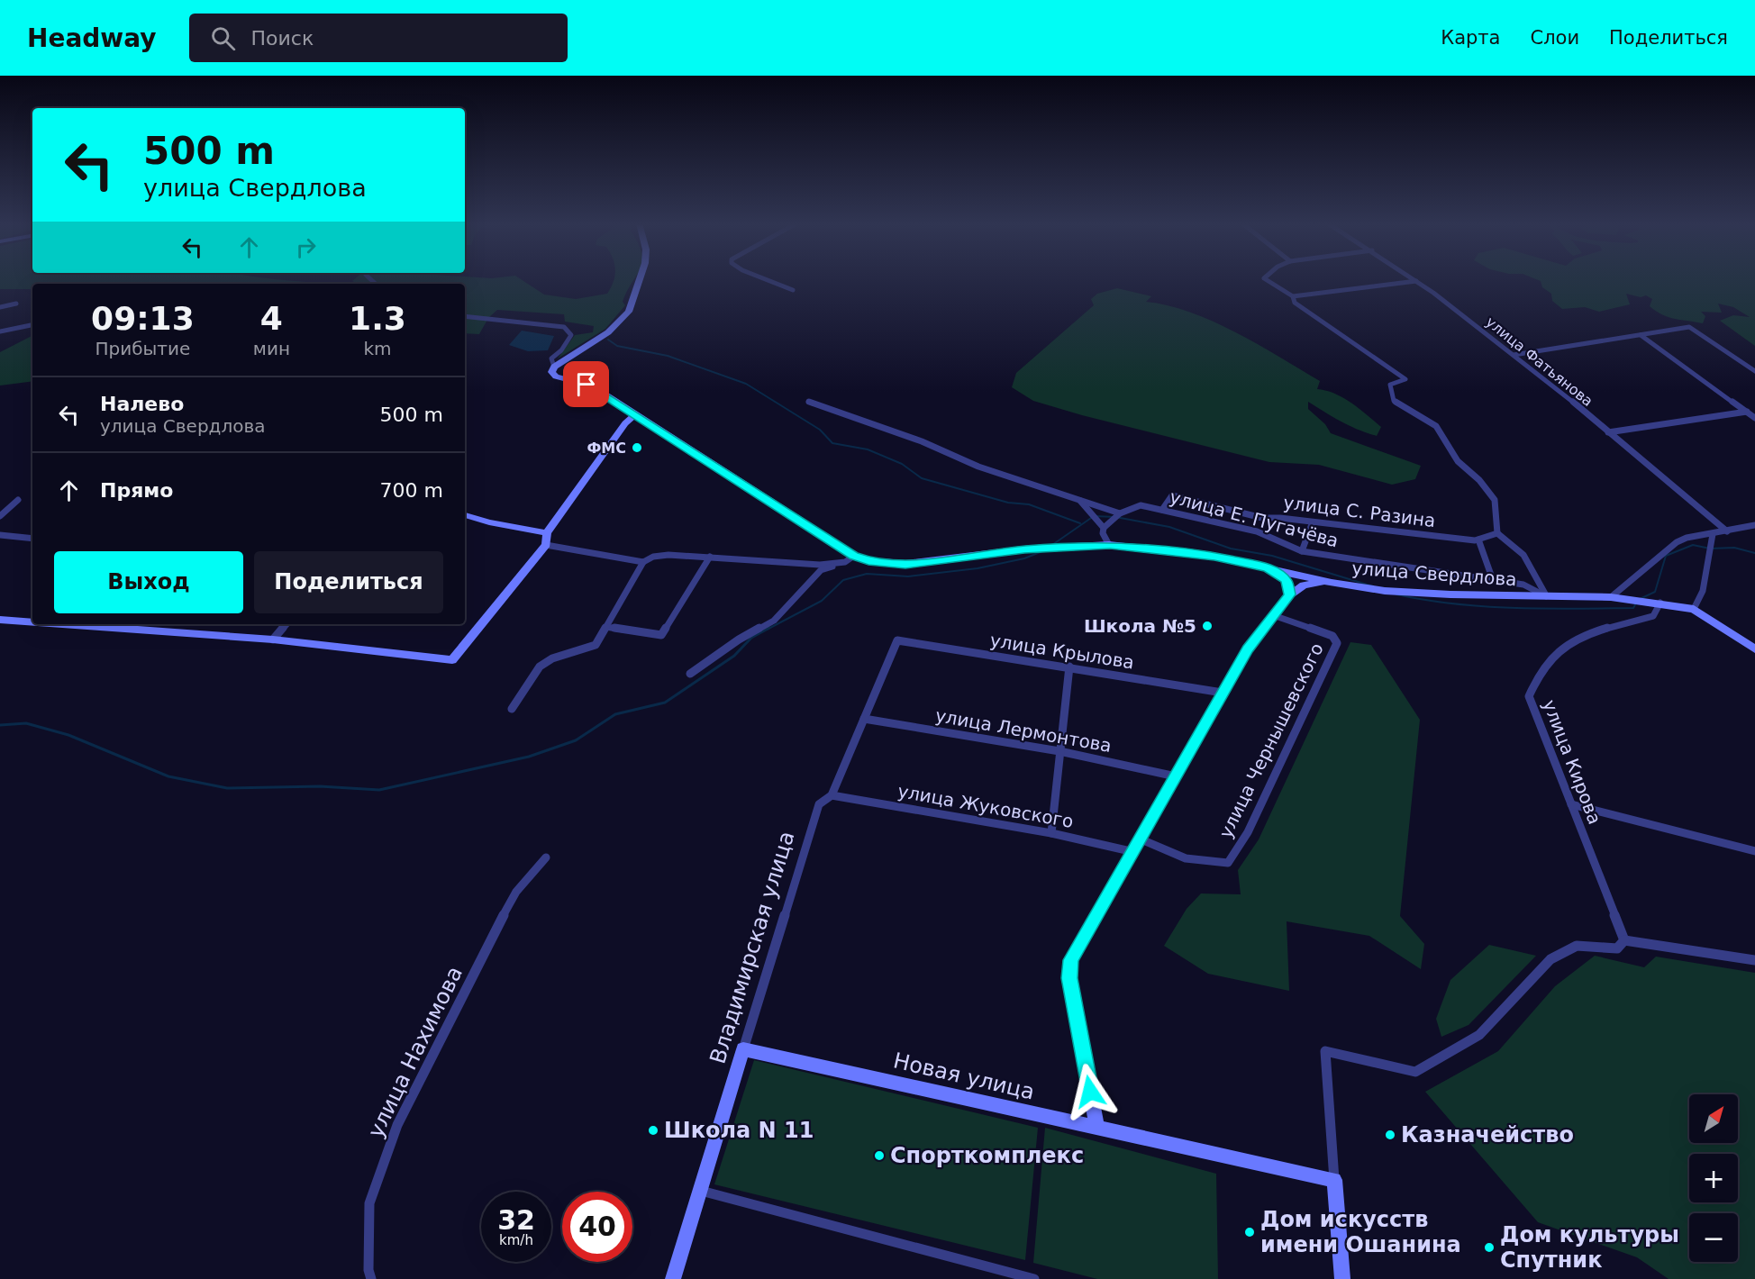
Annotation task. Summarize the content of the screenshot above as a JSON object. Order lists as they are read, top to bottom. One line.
{"streets":{"street":["улица Фатьянова","улица С. Разина","улица Е. Пугачёва","улица Свердлова","улица Крылова","улица Лермонтова","улица Чернышевского","улица Кирова","улица Жуковского","Владимирская улица","улица Нахимова","Новая улица"]},"crossings":[["улица С. Разина","улица Е. Пугачёва"],["улица Е. Пугачёва","улица Свердлова"],["улица Свердлова","улица Кирова"],["улица Крылова","Владимирская улица"],["улица Лермонтова","Владимирская улица"],["улица Жуковского","Владимирская улица"],["Владимирская улица","Новая улица"]],"places":["ФМС","Школа №5","Школа N 11","Казначейство","Спорткомплекс","Дом искусств имени Ошанина","Дом культуры Спутник"],"north":"top right","page":{"header":"Headway","search":"Поиск","nav":["Карта","Слои","Поделиться"],"turn":["500 m","улица Свердлова"],"eta":["09:13","Прибытие","4","мин","1.3","km"],"list":[{"name":"Налево","note":"улица Свердлова","value":"500 m"},{"name":"Прямо","value":"700 m"}],"buttons":["Выход","Поделиться"],"map_buttons":["+","−"],"speed":"32 km/h","limit":"40"}}
